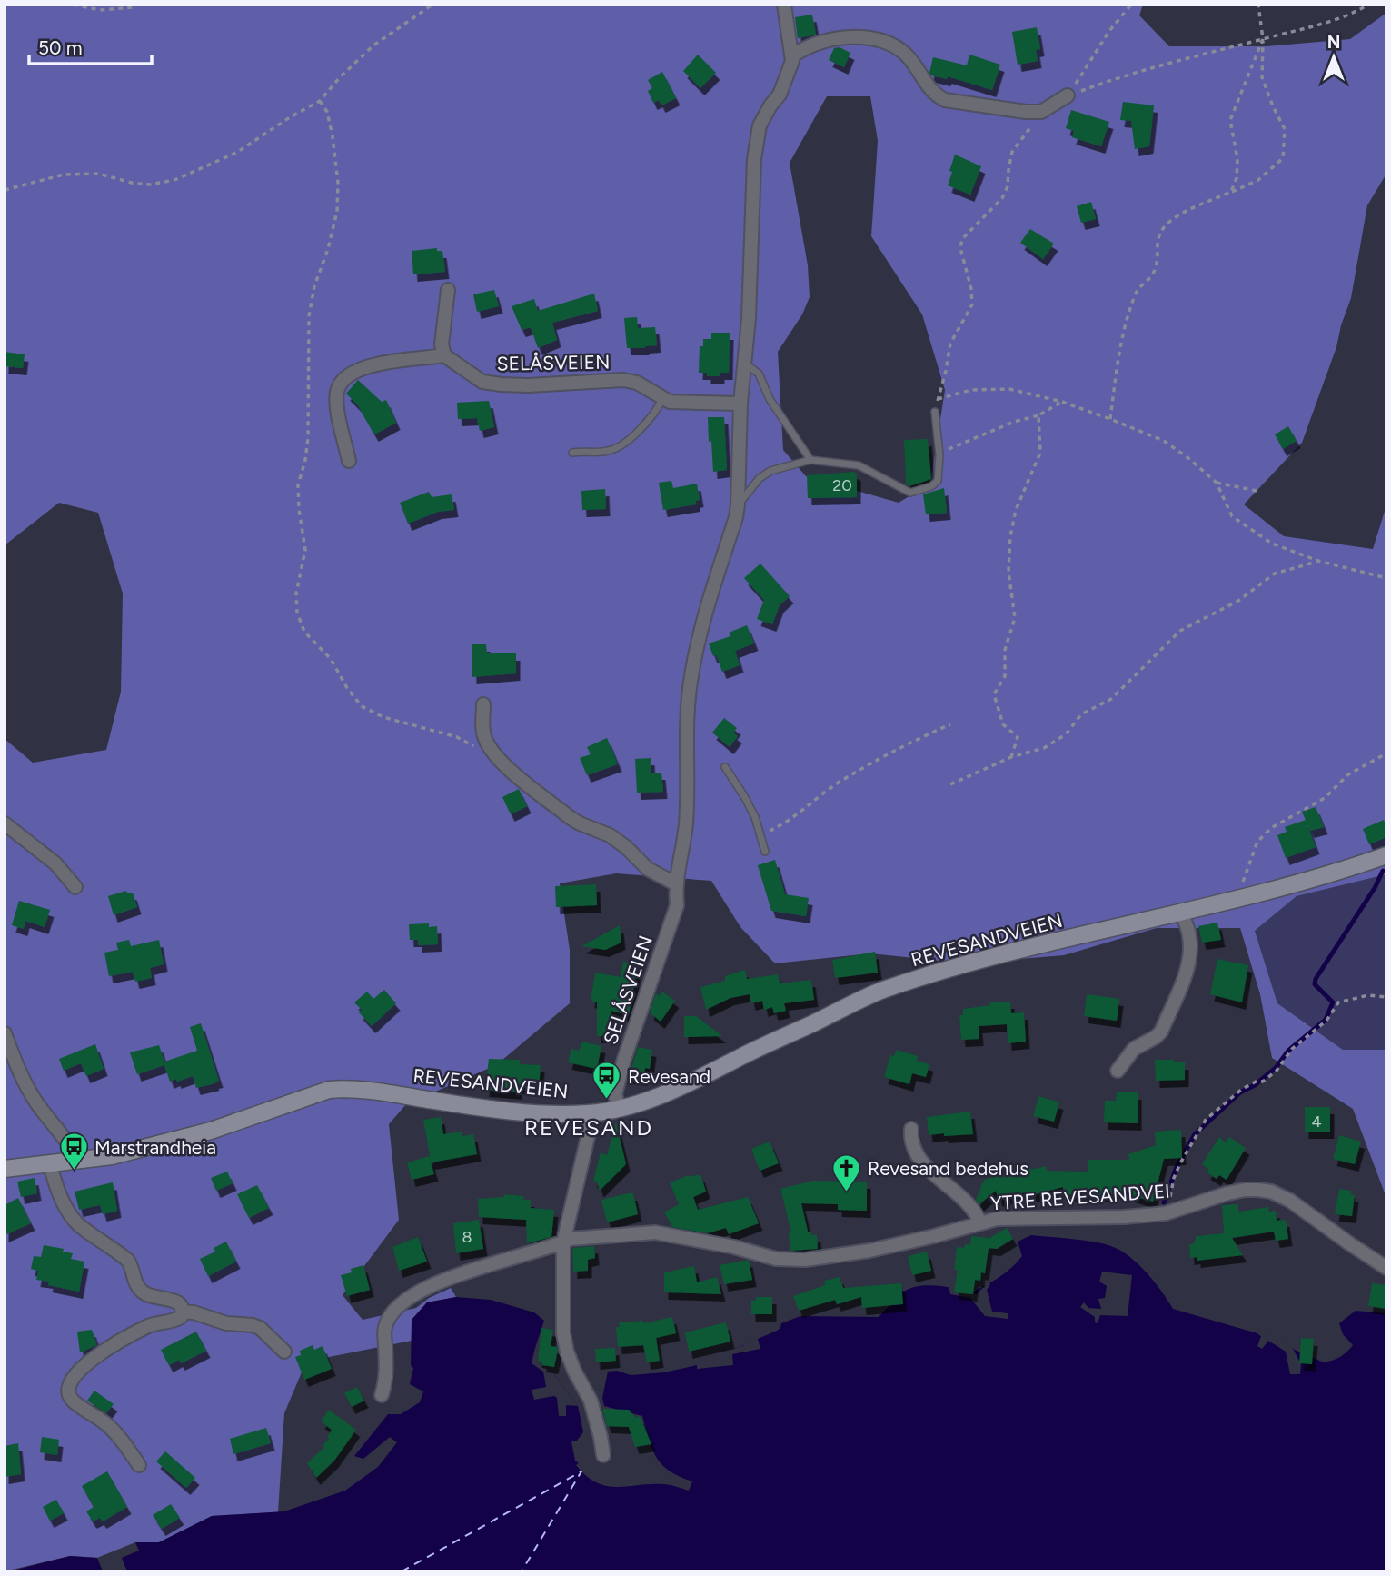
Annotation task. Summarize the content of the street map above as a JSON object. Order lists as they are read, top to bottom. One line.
{"streets":{"main road":["REVESANDVEIEN"],"street":["SELÅSVEIEN","YTRE REVESANDVEI"]},"crossings":[["SELÅSVEIEN","REVESANDVEIEN"]],"districts":["REVESAND"],"places":{"bus stop":["Revesand","Marstrandheia"],"church":["Revesand bedehus"]},"house_numbers":["20","4","8"],"scale_bar":"50 m","north":"top"}
